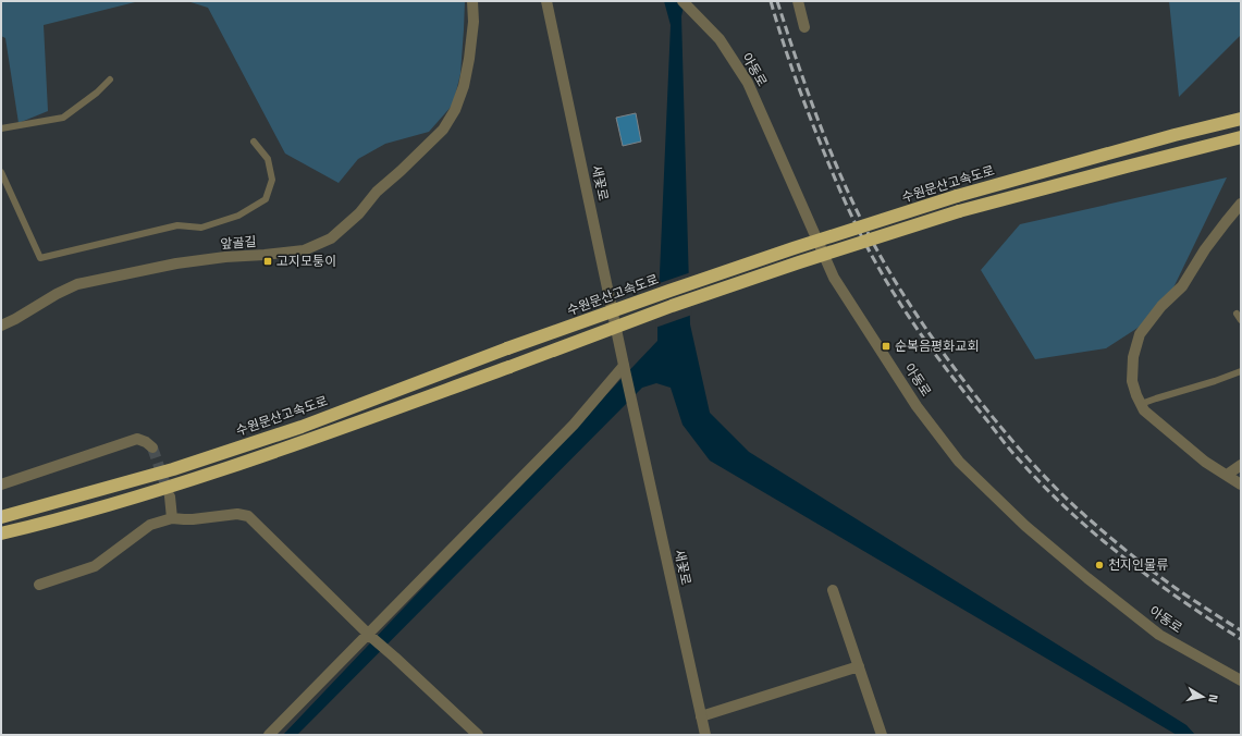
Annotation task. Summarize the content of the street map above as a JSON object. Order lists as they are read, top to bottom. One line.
{"streets":{"highway":["수원문산고속도로"],"street":["아동로","새꽃로","앞골길"]},"places":{"transit":["고지모퉁이","순복음평화교회"],"other":["천지인물류"]},"north":"right"}
